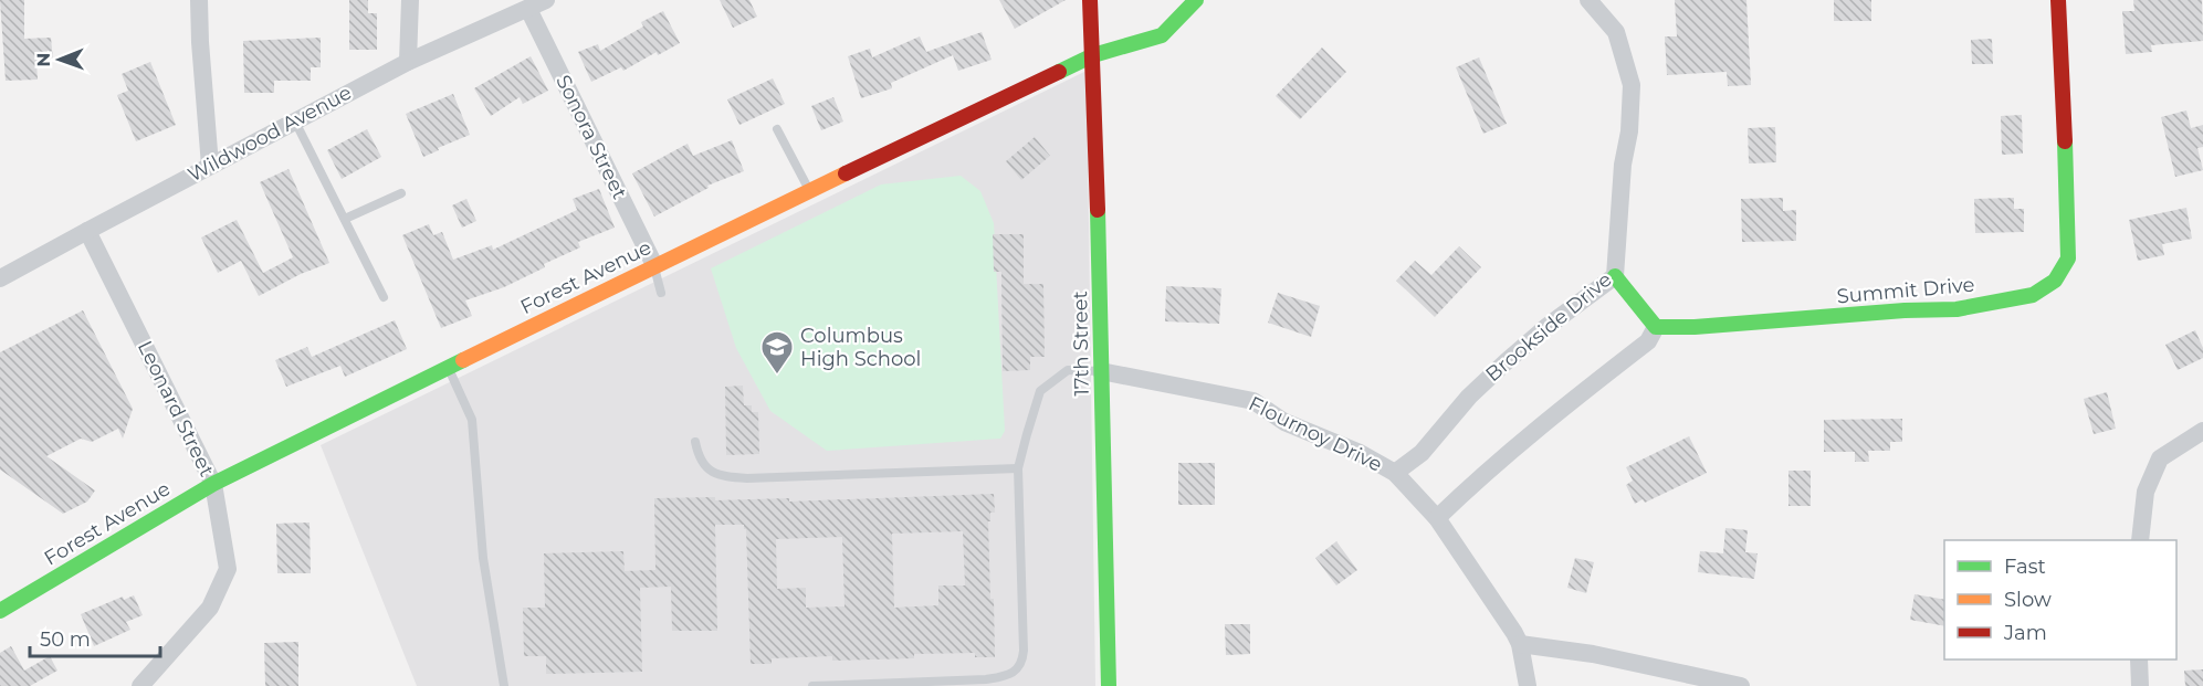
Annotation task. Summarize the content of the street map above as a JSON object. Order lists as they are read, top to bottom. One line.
{"streets":{"street":["Wildwood Avenue","Sonora Street","Forest Avenue","Summit Drive","Brookside Drive","17th Street","Leonard Street","Flournoy Drive"]},"crossings":[["Wildwood Avenue","Sonora Street"],["Wildwood Avenue","Leonard Street"],["Sonora Street","Forest Avenue"],["Forest Avenue","17th Street"],["Forest Avenue","Leonard Street"],["Brookside Drive","Flournoy Drive"],["17th Street","Flournoy Drive"]],"places":{"school or university":["Columbus High School"]},"legend":["Fast","Slow","Jam"],"scale_bar":"50 m","north":"left"}
